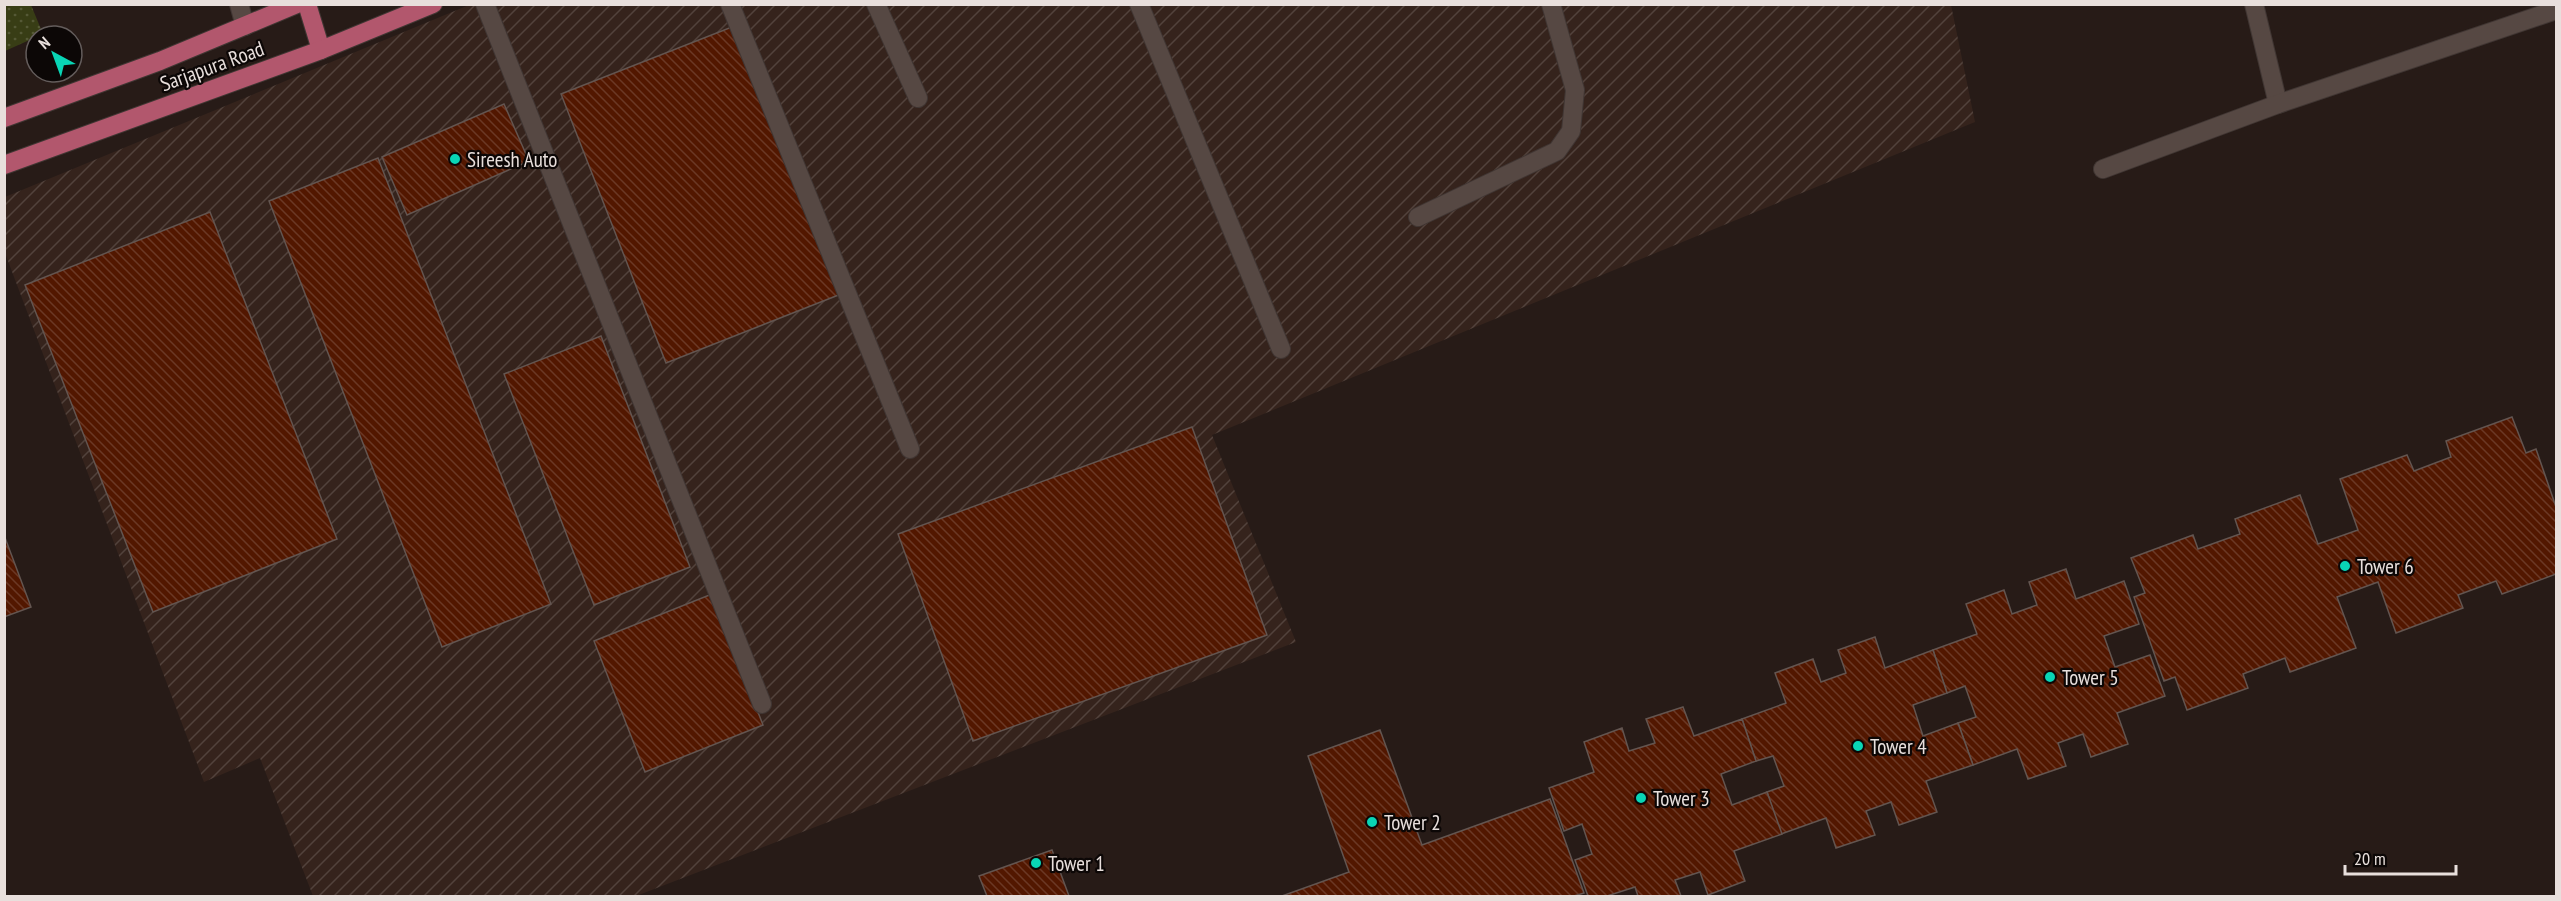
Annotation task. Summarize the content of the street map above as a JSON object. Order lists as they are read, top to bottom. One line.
{"streets":{"main road":["Sarjapura Road"]},"places":["Sireesh Auto","Tower 6","Tower 5","Tower 4","Tower 3","Tower 2","Tower 1"],"scale_bar":"20 m","north":"top left"}
